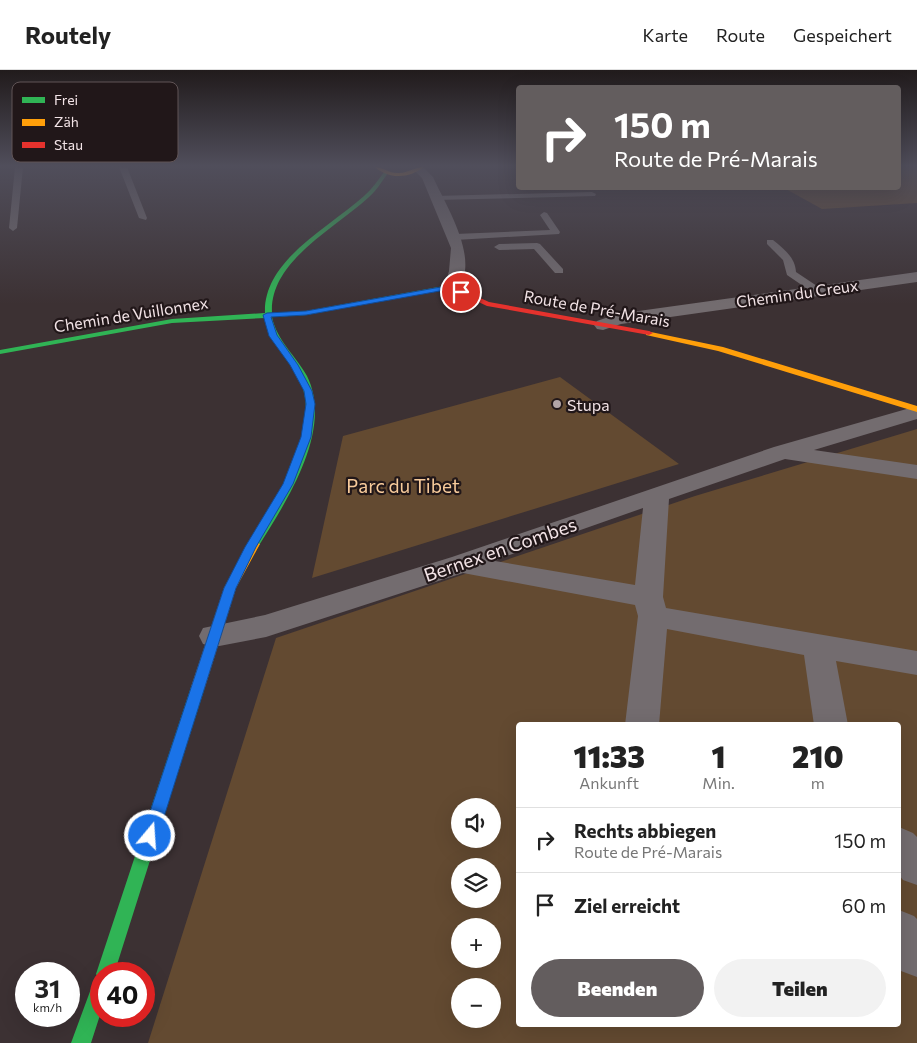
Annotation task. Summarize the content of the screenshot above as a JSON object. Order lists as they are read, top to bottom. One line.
{"streets":{"street":["Chemin du Creux","Route de Pré-Marais","Chemin de Vuillonnex","Bernex en Combes"]},"crossings":[["Chemin du Creux","Route de Pré-Marais"],["Route de Pré-Marais","Bernex en Combes"]],"parks":["Parc du Tibet"],"places":["Stupa"],"legend":["Frei","Zäh","Stau"],"page":{"header":"Routely","nav":["Karte","Route","Gespeichert"],"turn":["150 m","Route de Pré-Marais"],"eta":["11:33","Ankunft","1","Min.","210","m"],"map_buttons":["+","−"],"list":[{"name":"Rechts abbiegen","note":"Route de Pré-Marais","value":"150 m"},{"name":"Ziel erreicht","value":"60 m"}],"buttons":["Beenden","Teilen"],"speed":"31 km/h","limit":"40"}}
